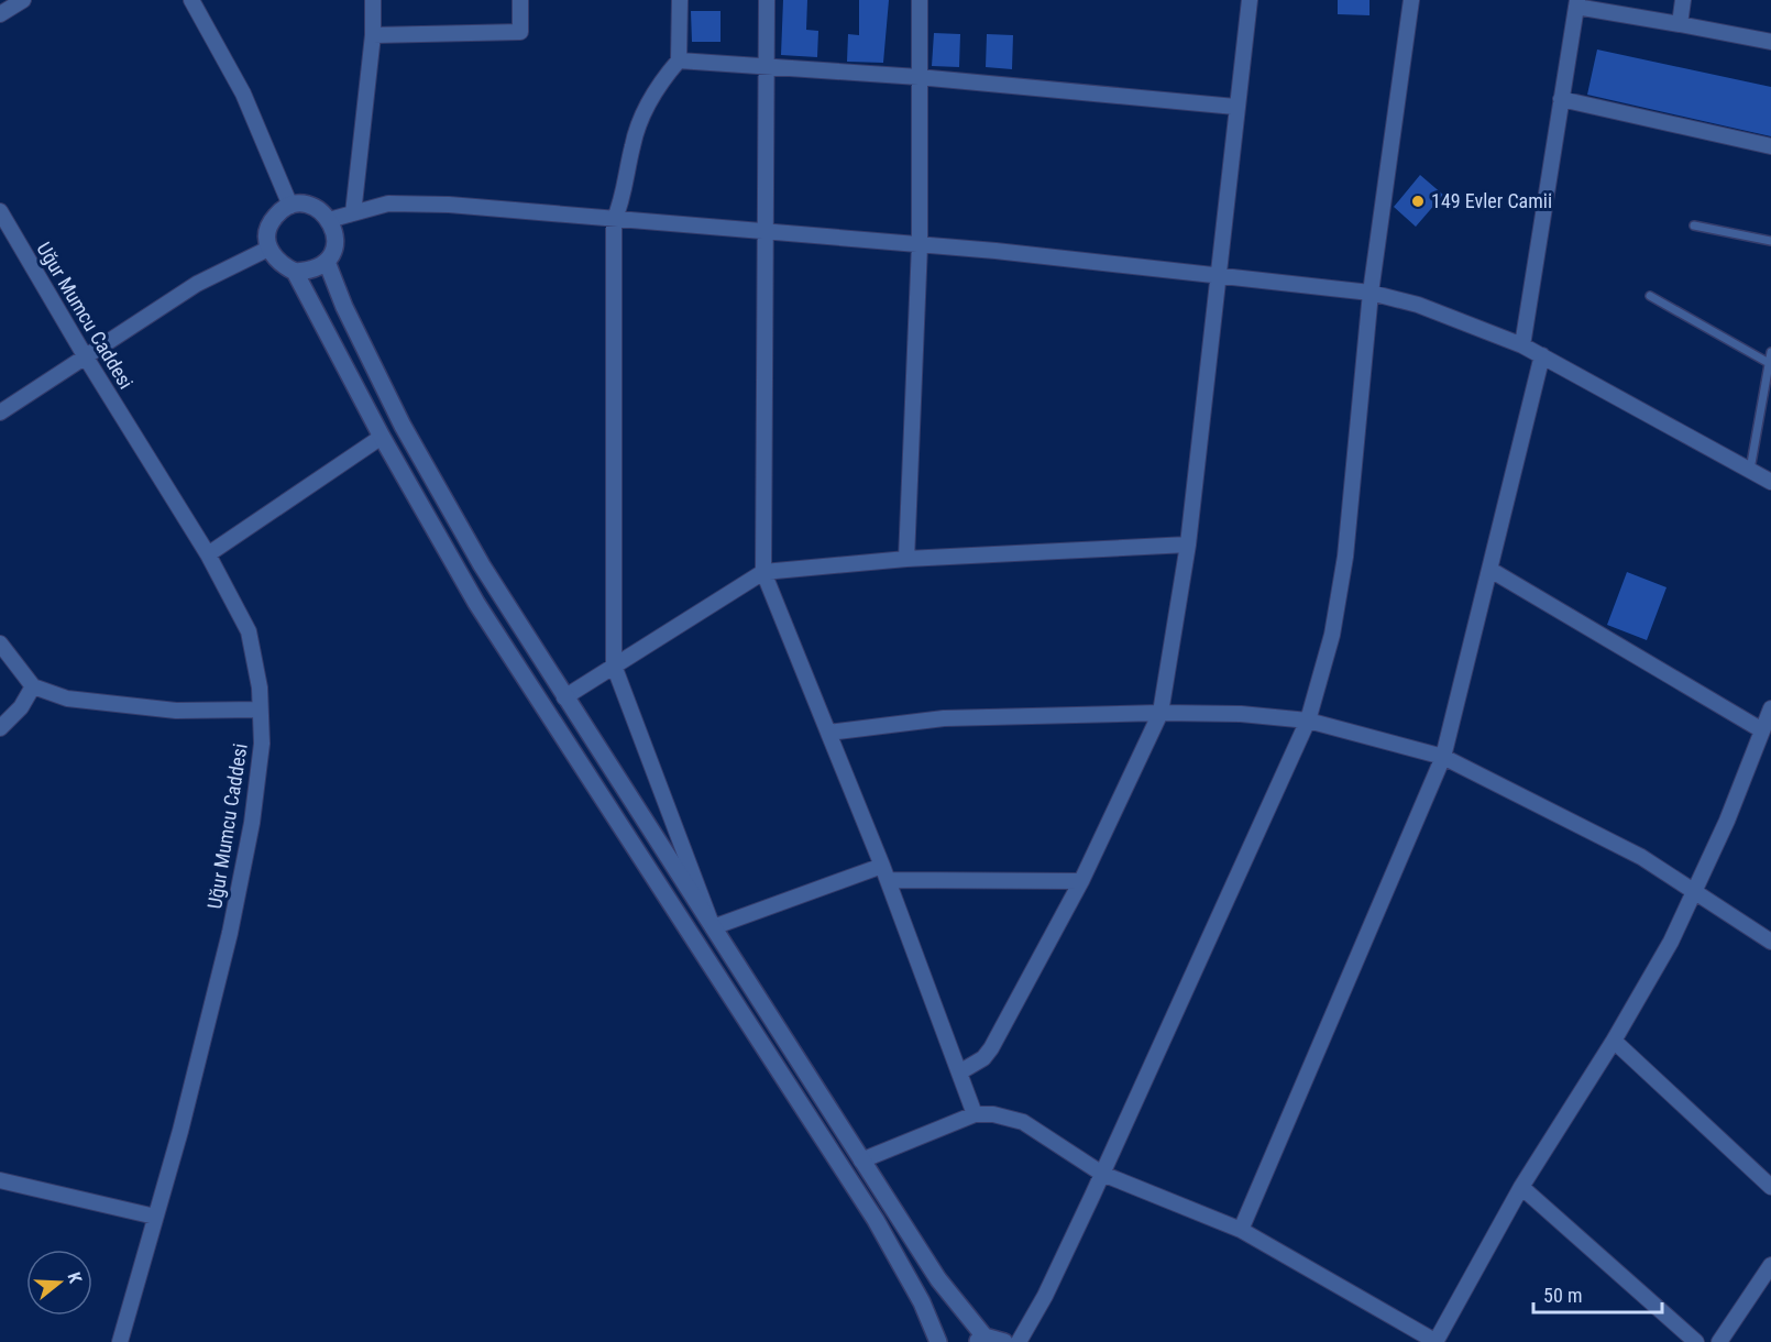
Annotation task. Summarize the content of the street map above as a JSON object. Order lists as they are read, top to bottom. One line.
{"streets":{"street":["Uğur Mumcu Caddesi"]},"places":["149 Evler Camii"],"scale_bar":"50 m","north":"right"}
